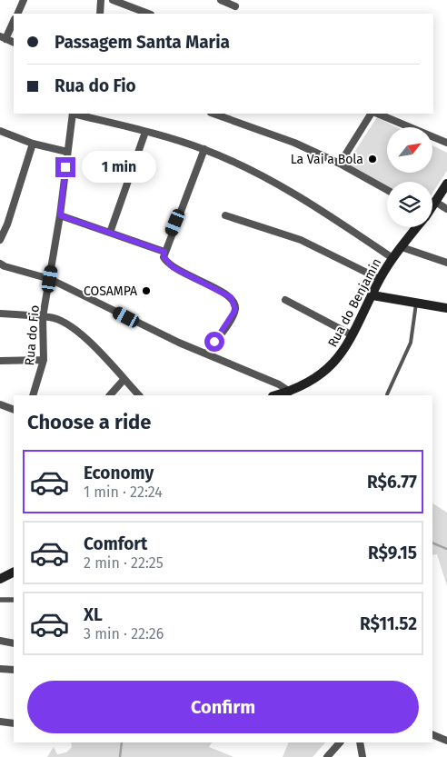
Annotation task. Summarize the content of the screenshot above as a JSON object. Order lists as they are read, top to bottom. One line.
{"streets":{"main road":["Rua do Benjamin"],"street":["Rua do Fio"]},"places":["La Vai a Bola","COSAMPA"],"north":"top right","page":{"banner":["Passagem Santa Maria","Rua do Fio"],"bubble":"1 min","heading":"Choose a ride","list":[{"name":"Economy","note":"1 min · 22:24","value":"R$6.77"},{"name":"Comfort","note":"2 min · 22:25","value":"R$9.15"},{"name":"XL","note":"3 min · 22:26","value":"R$11.52"}],"buttons":"Confirm"}}
